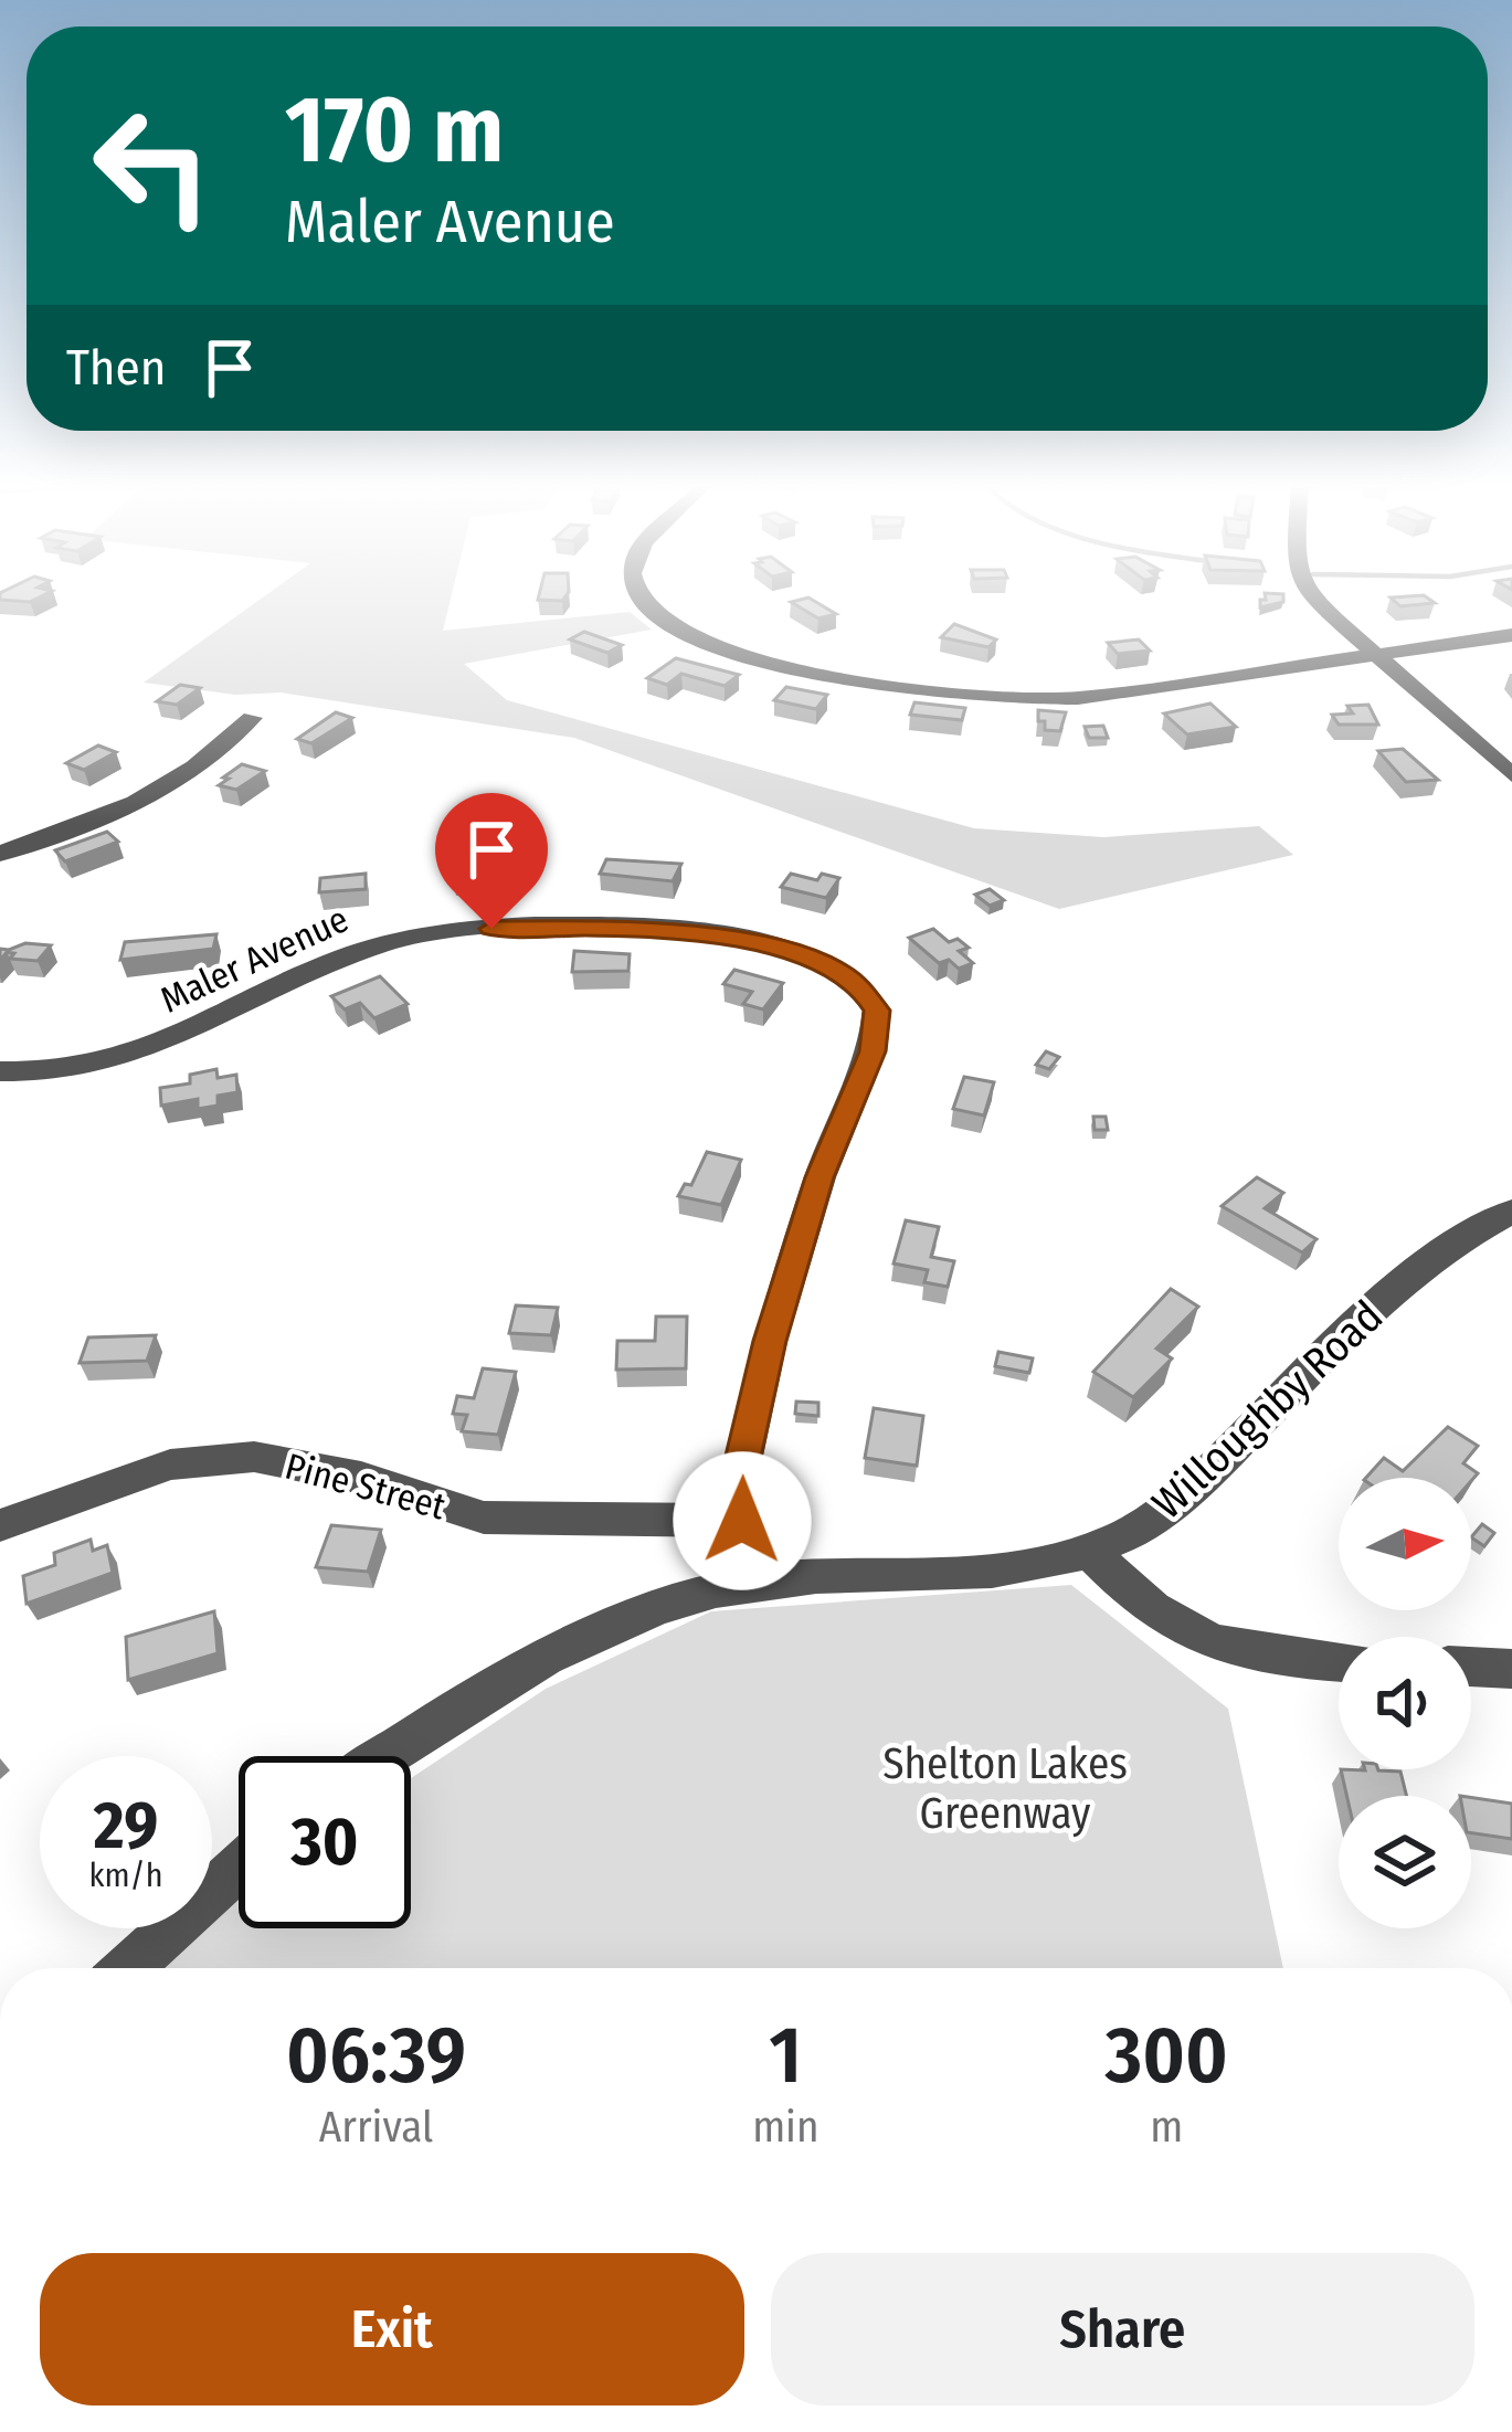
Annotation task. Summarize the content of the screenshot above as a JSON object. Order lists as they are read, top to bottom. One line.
{"streets":{"street":["Maler Avenue","Willoughby Road","Pine Street"]},"crossings":[["Maler Avenue","Willoughby Road"],["Maler Avenue","Pine Street"]],"parks":["Shelton Lakes Greenway"],"north":"right","page":{"turn":["170 m","Maler Avenue"],"then":"Then","speed":"29 km/h","limit":"30","eta":["06:39","Arrival","1","min","300","m"],"buttons":["Exit","Share"]}}
